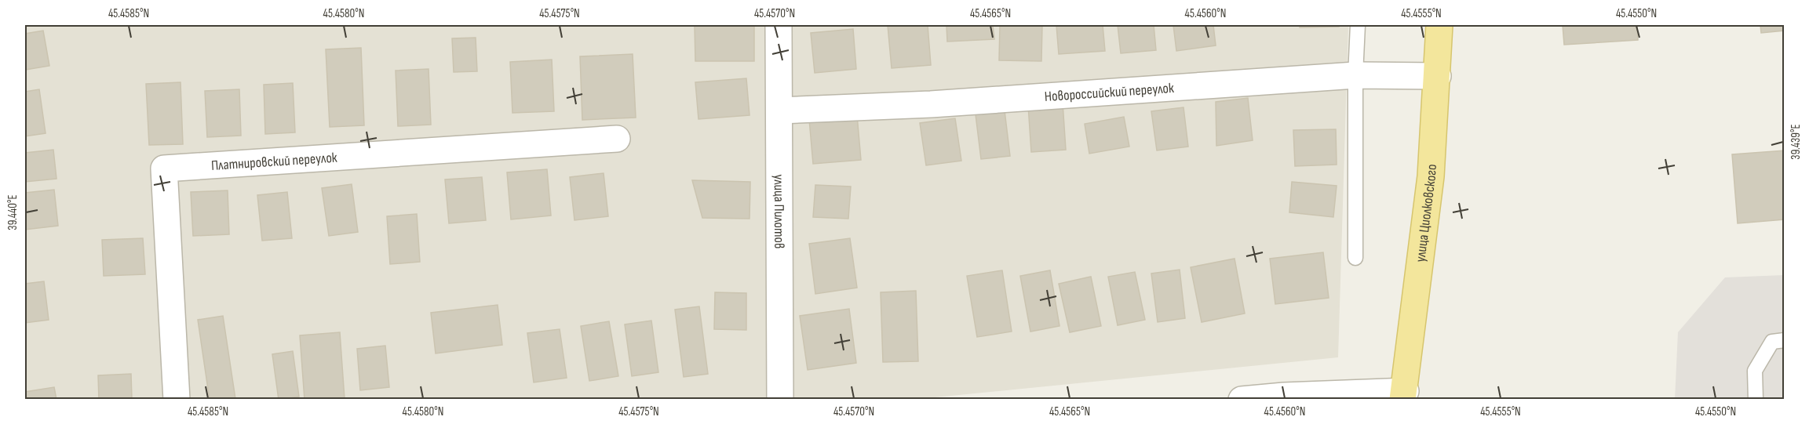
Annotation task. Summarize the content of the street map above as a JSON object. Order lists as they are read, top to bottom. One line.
{"streets":{"main road":["улица Циолковского"],"street":["Новороссийский переулок","Платнировский переулок","улица Пилотов"]},"crossings":[["Новороссийский переулок","улица Пилотов"],["Новороссийский переулок","улица Циолковского"]],"coordinates":["45.4585°N","45.4580°N","45.4575°N","45.4570°N","45.4565°N","45.4560°N","45.4555°N","45.4550°N","39.439°E","39.440°E"]}
